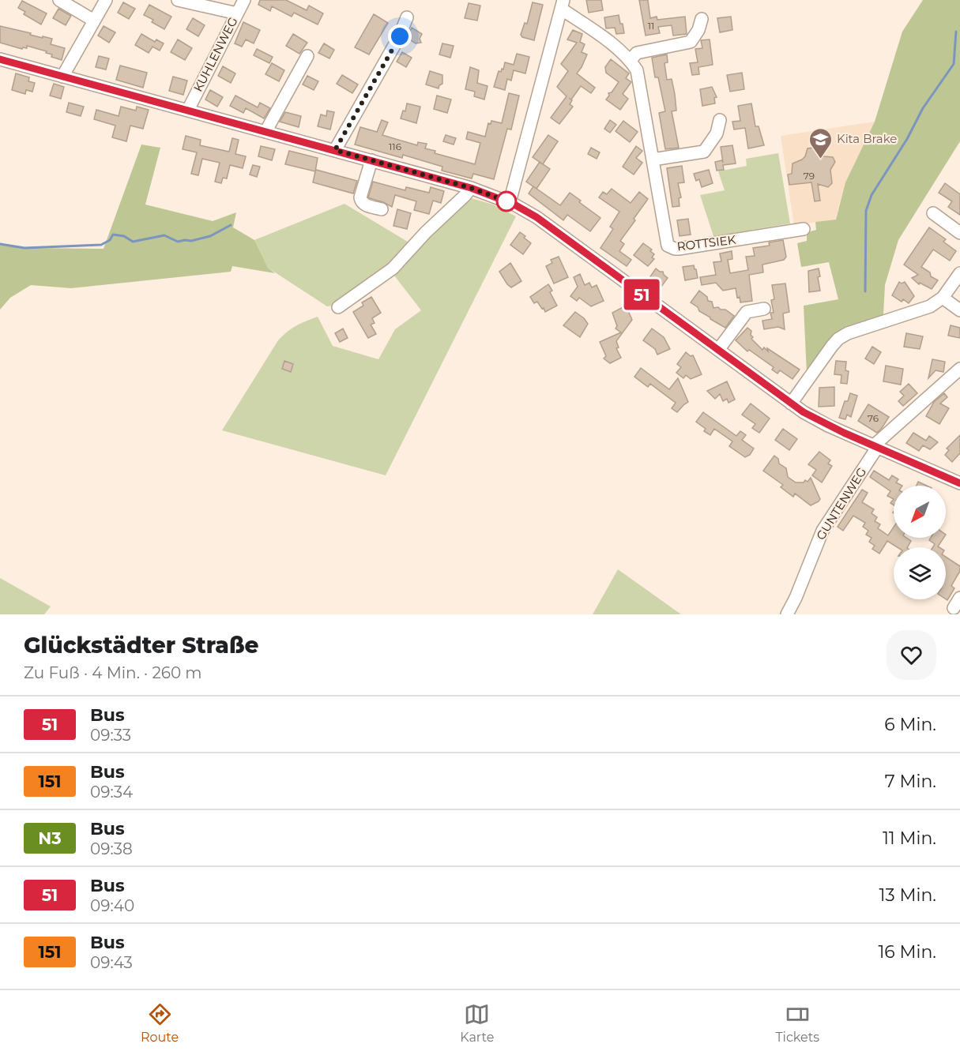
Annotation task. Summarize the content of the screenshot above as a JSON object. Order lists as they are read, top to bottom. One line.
{"streets":{"street":["KUHLENWEG","ROTTSIEK","GUNTENWEG"]},"places":{"school or university":["Kita Brake"]},"lines":["bus line 51"],"house_numbers":["11","116","79","76"],"north":"bottom left","page":{"on_map":"51","heading":["Glückstädter Straße","Zu Fuß · 4 Min. · 260 m"],"list":[{"mark":"51","name":"Bus","note":"09:33","value":"6 Min."},{"mark":"151","name":"Bus","note":"09:34","value":"7 Min."},{"mark":"N3","name":"Bus","note":"09:38","value":"11 Min."},{"mark":"51","name":"Bus","note":"09:40","value":"13 Min."},{"mark":"151","name":"Bus","note":"09:43","value":"16 Min."}],"tabs":["Route","Karte","Tickets"]}}
